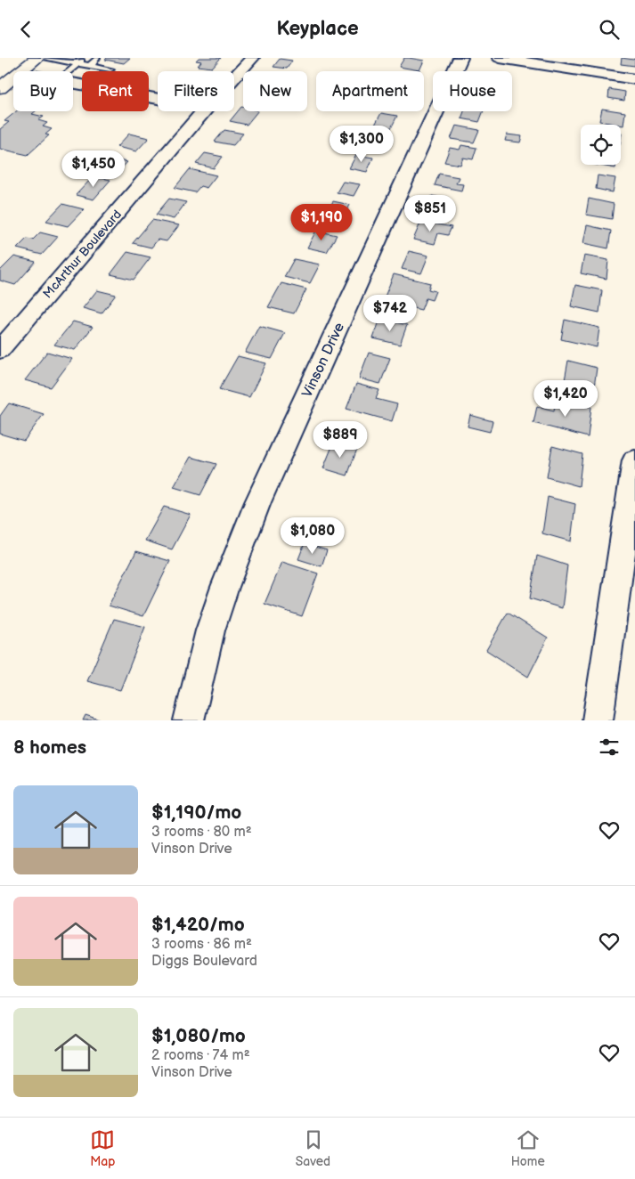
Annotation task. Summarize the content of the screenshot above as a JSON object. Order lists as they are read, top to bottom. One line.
{"streets":{"street":["McArthur Boulevard","Vinson Drive"]},"page":{"header":"Keyplace","chip":["Buy","Rent","Filters","New","Apartment","House"],"price":["$1,300","$1,450","$851","$1,190","$742","$1,420","$889","$1,080"],"heading":"8 homes","list":[{"name":"$1,190/mo","note":"3 rooms · 80 m² · Vinson Drive"},{"name":"$1,420/mo","note":"3 rooms · 86 m² · Diggs Boulevard"},{"name":"$1,080/mo","note":"2 rooms · 74 m² · Vinson Drive"}],"tabs":["Map","Saved","Home"]}}
